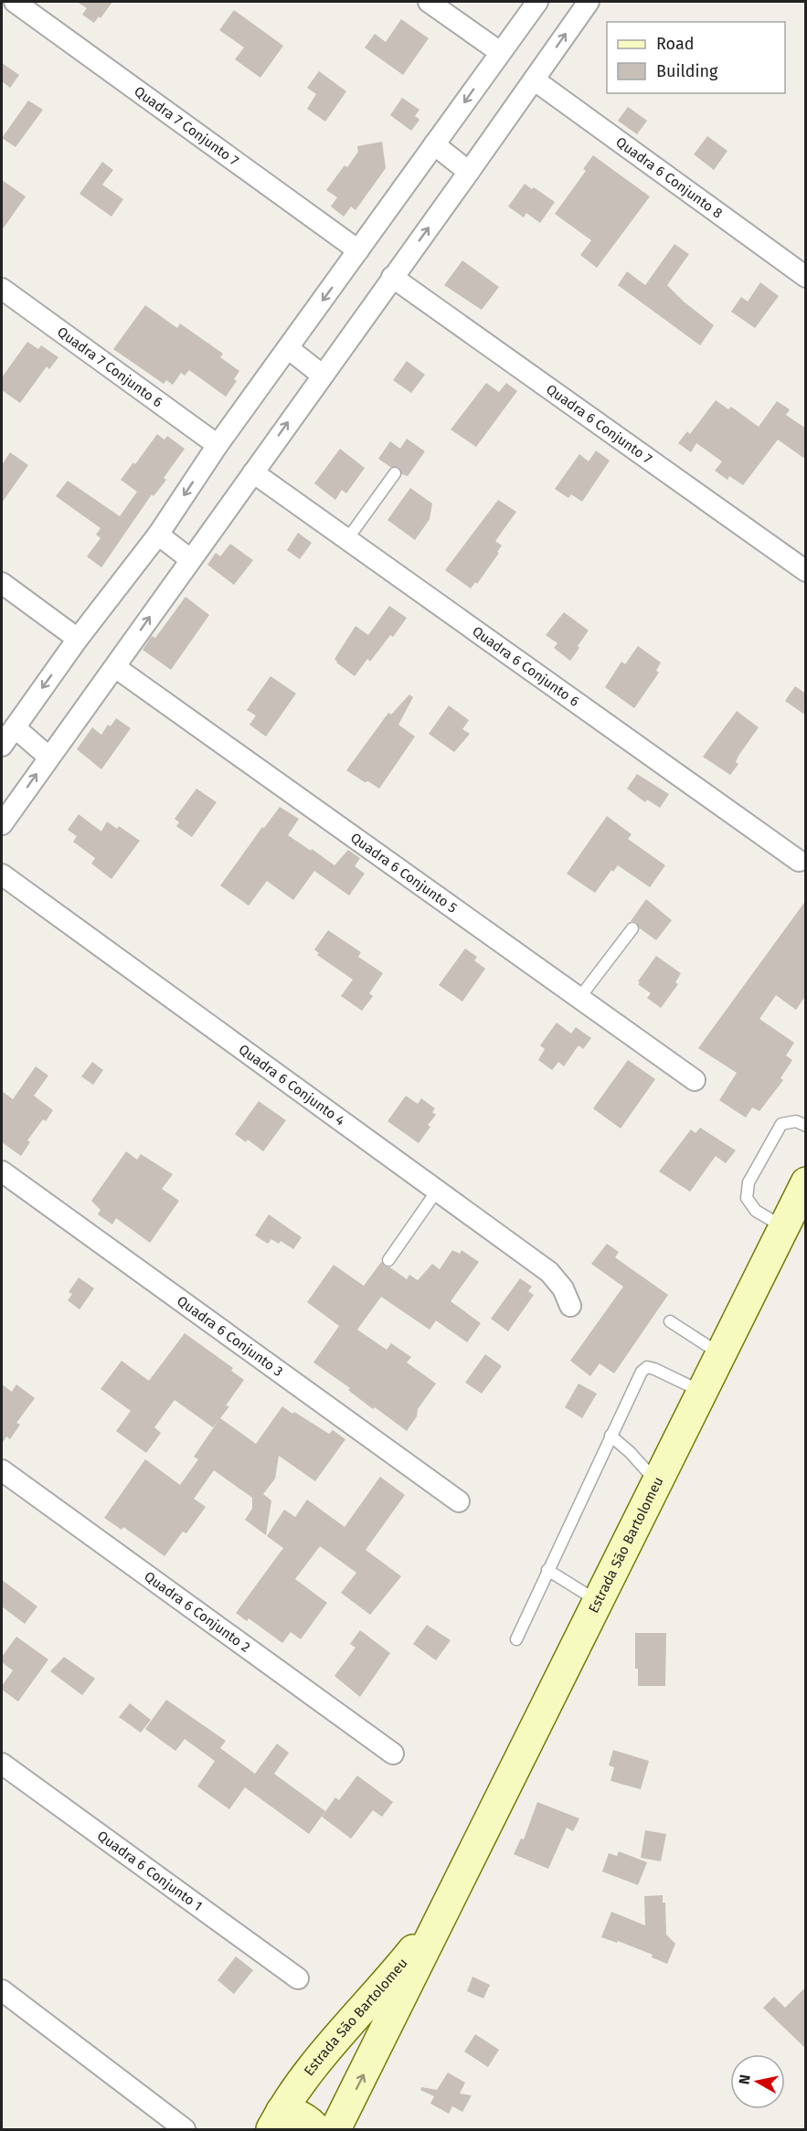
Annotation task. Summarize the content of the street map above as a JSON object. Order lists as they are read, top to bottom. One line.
{"streets":{"street":["Quadra 7 Conjunto 7","Quadra 6 Conjunto 8","Quadra 7 Conjunto 6","Quadra 6 Conjunto 7","Quadra 6 Conjunto 6","Quadra 6 Conjunto 5","Quadra 6 Conjunto 4","Quadra 6 Conjunto 3","Estrada São Bartolomeu","Quadra 6 Conjunto 2","Quadra 6 Conjunto 1"]},"legend":["Road","Building"],"north":"left"}
